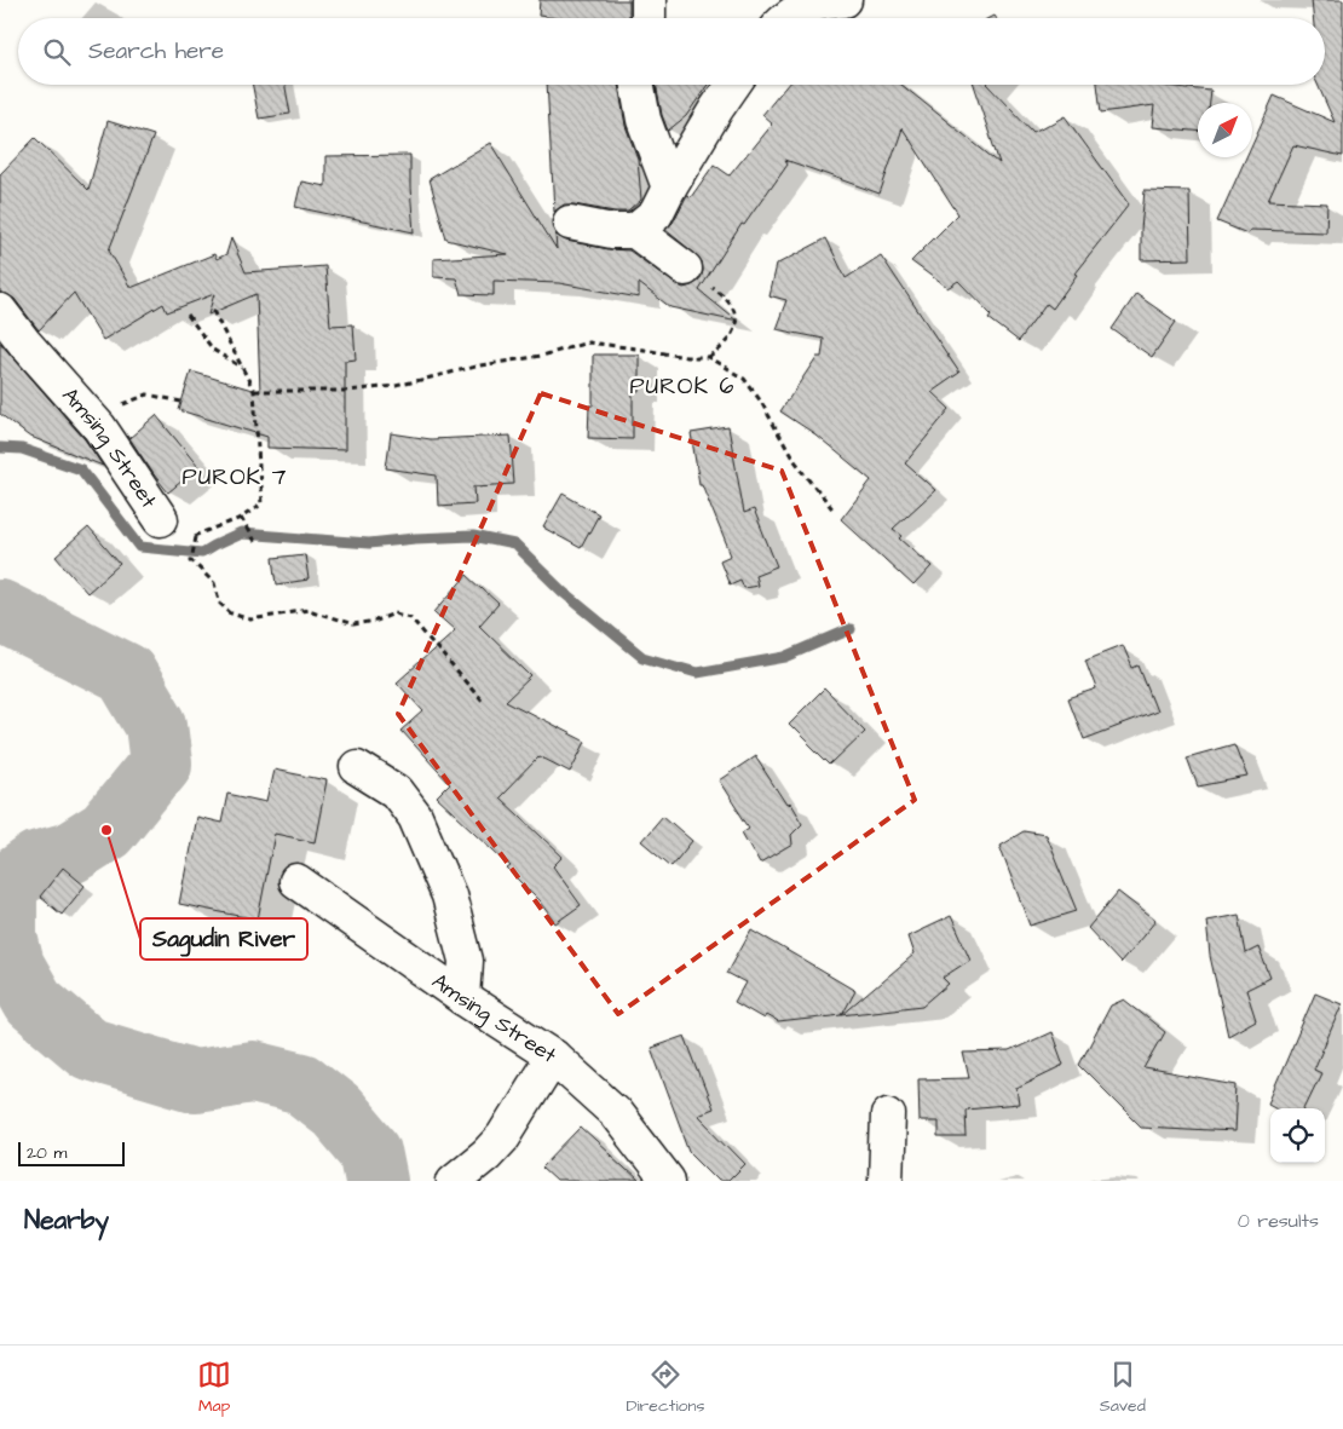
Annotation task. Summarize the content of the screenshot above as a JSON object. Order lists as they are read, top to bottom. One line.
{"streets":{"street":["Amsing Street"]},"districts":["PUROK 6","PUROK 7"],"places":["Sagudin River"],"scale_bar":"20 m","north":"top right","page":{"search":"Search here","scale":"20 m","heading":["Nearby","0 results"],"nav":["Map","Directions","Saved"]}}
